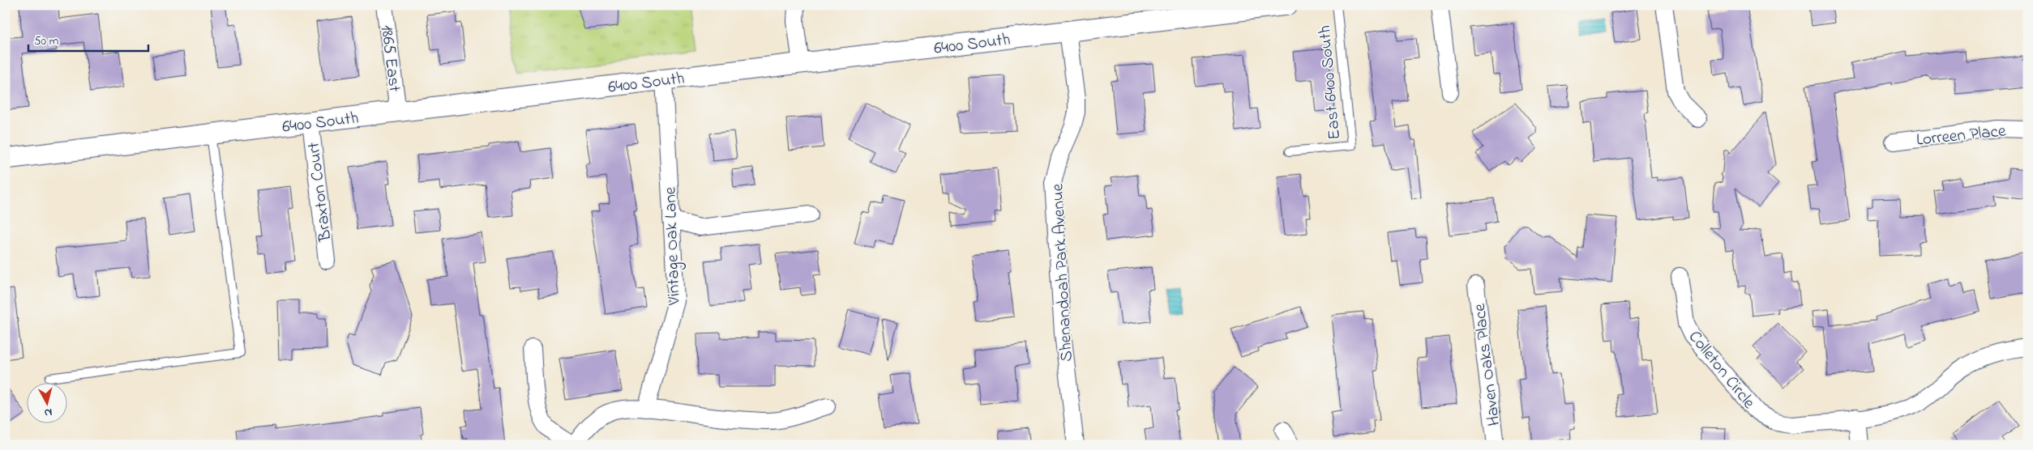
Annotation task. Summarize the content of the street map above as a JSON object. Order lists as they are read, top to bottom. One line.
{"streets":{"street":["6400 South","1865 East","Lorreen Place","Braxton Court","Vintage Oak Lane","Shenandoah Park Avenue","Haven Oaks Place","Colleton Circle"],"lane":["East 6400 South"]},"crossings":[["6400 South","1865 East"],["6400 South","Braxton Court"],["6400 South","Vintage Oak Lane"],["6400 South","Shenandoah Park Avenue"]],"scale_bar":"50 m","north":"bottom"}
